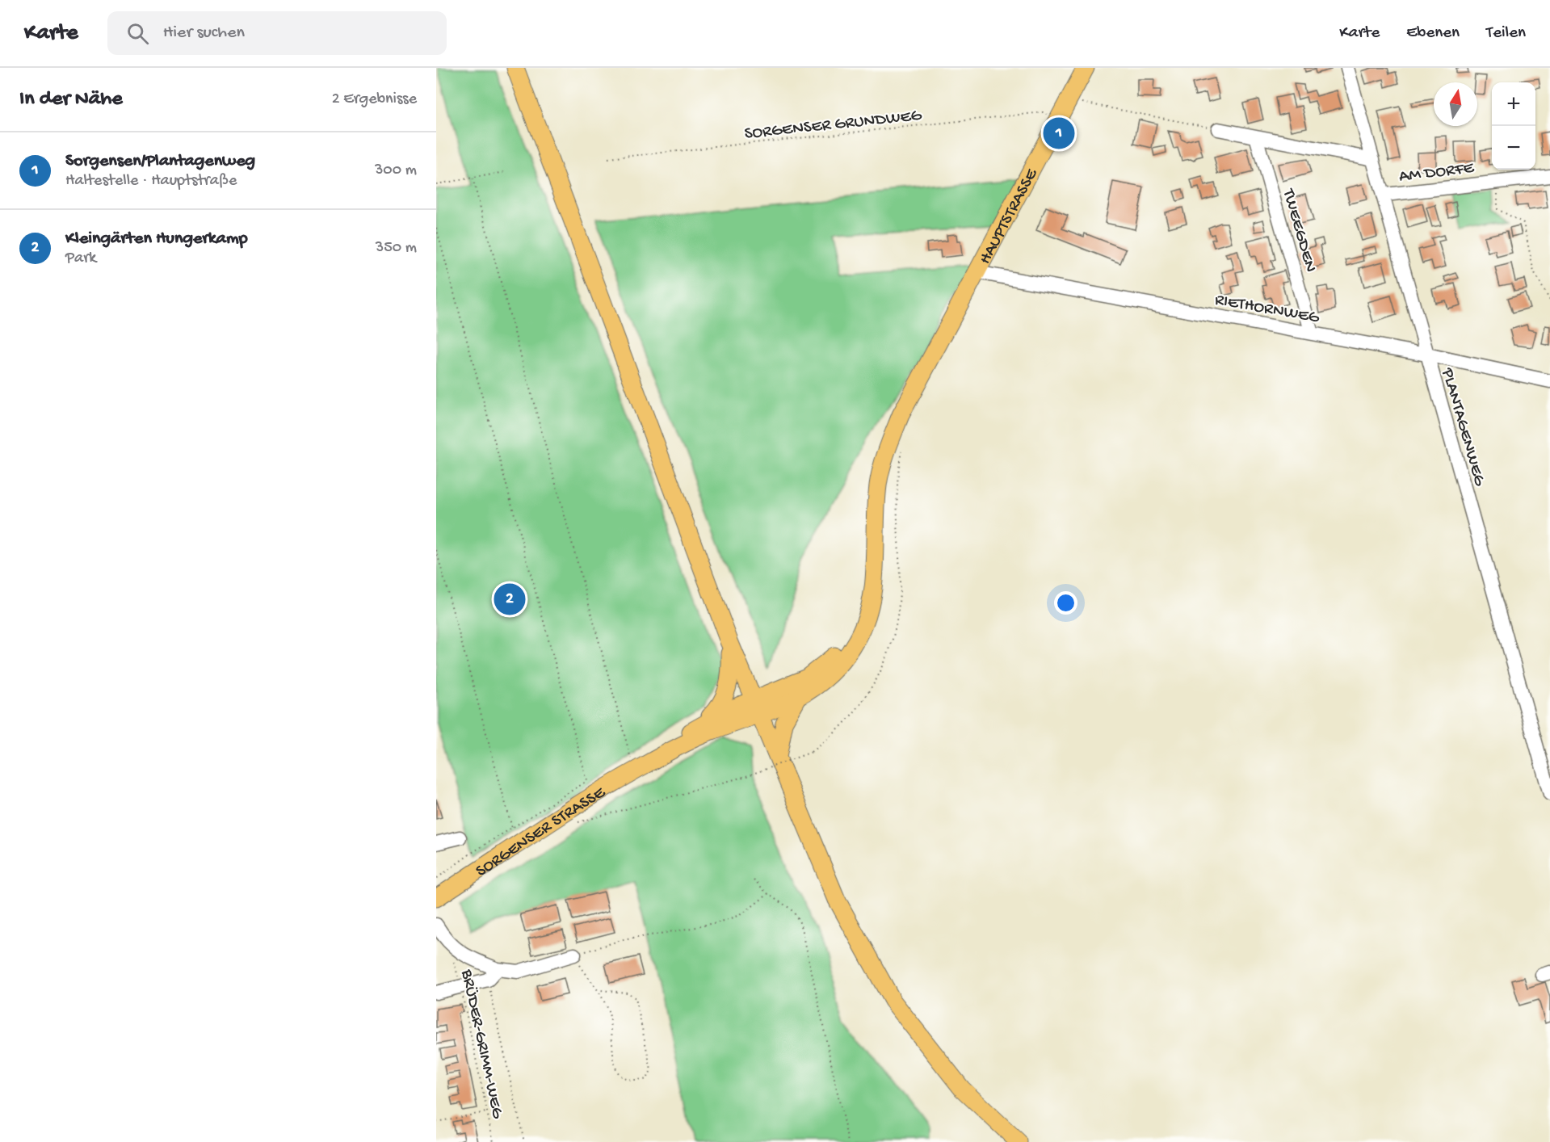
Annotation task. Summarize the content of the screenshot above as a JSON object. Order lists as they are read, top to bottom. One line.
{"streets":{"main road":["HAUPTSTRASSE","SORGENSER STRASSE"],"street":["AM DORFE","TWEEGDEN","RIETHORNWEG","PLANTAGENWEG"],"path":["SORGENSER GRUNDWEG","BRÜDER-GRIMM-WEG"]},"crossings":[["SORGENSER GRUNDWEG","HAUPTSTRASSE"],["AM DORFE","PLANTAGENWEG"],["HAUPTSTRASSE","RIETHORNWEG"],["TWEEGDEN","RIETHORNWEG"],["RIETHORNWEG","PLANTAGENWEG"]],"north":"top","page":{"header":"Karte","search":"Hier suchen","nav":["Karte","Ebenen","Teilen"],"heading":["In der Nähe","2 Ergebnisse"],"map_buttons":["+","−"],"pins":["1","2"],"list":[{"mark":"1","name":"Sorgensen/Plantagenweg","note":"Haltestelle · Hauptstraße","value":"300 m"},{"mark":"2","name":"Kleingärten Hungerkamp","note":"Park","value":"350 m"}]}}
